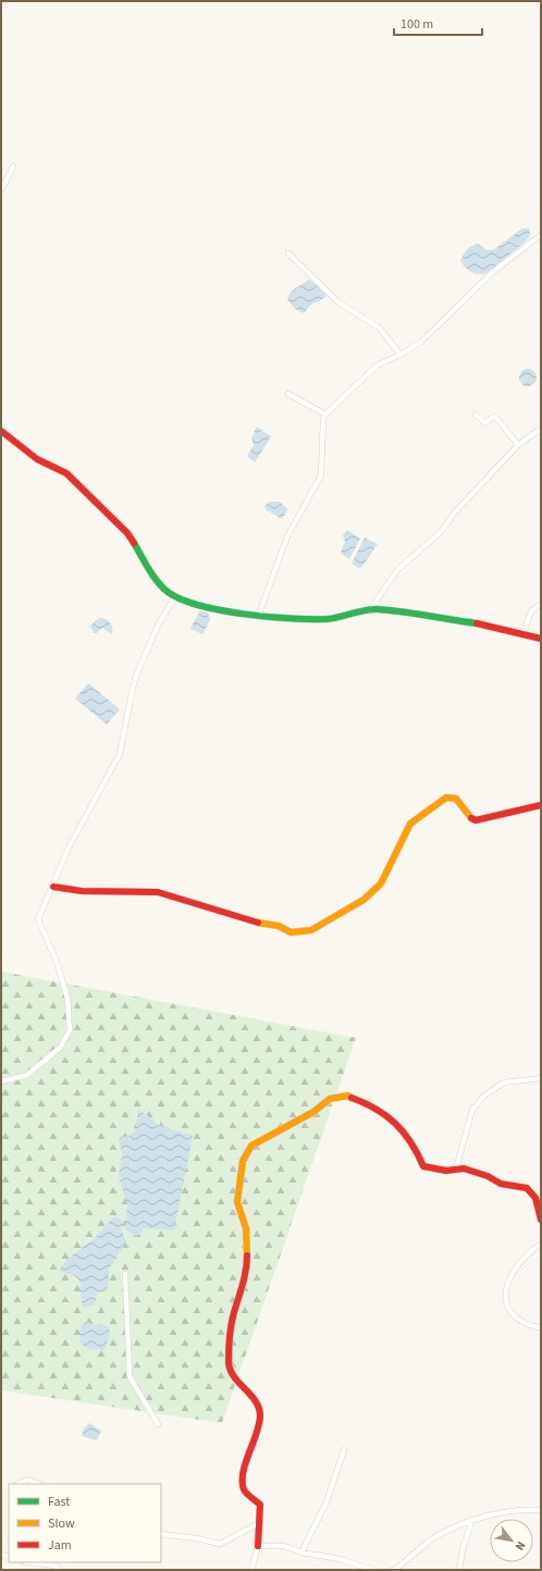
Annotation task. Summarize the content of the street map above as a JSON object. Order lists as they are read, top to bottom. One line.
{"legend":["Fast","Slow","Jam"],"scale_bar":"100 m","north":"bottom right"}
